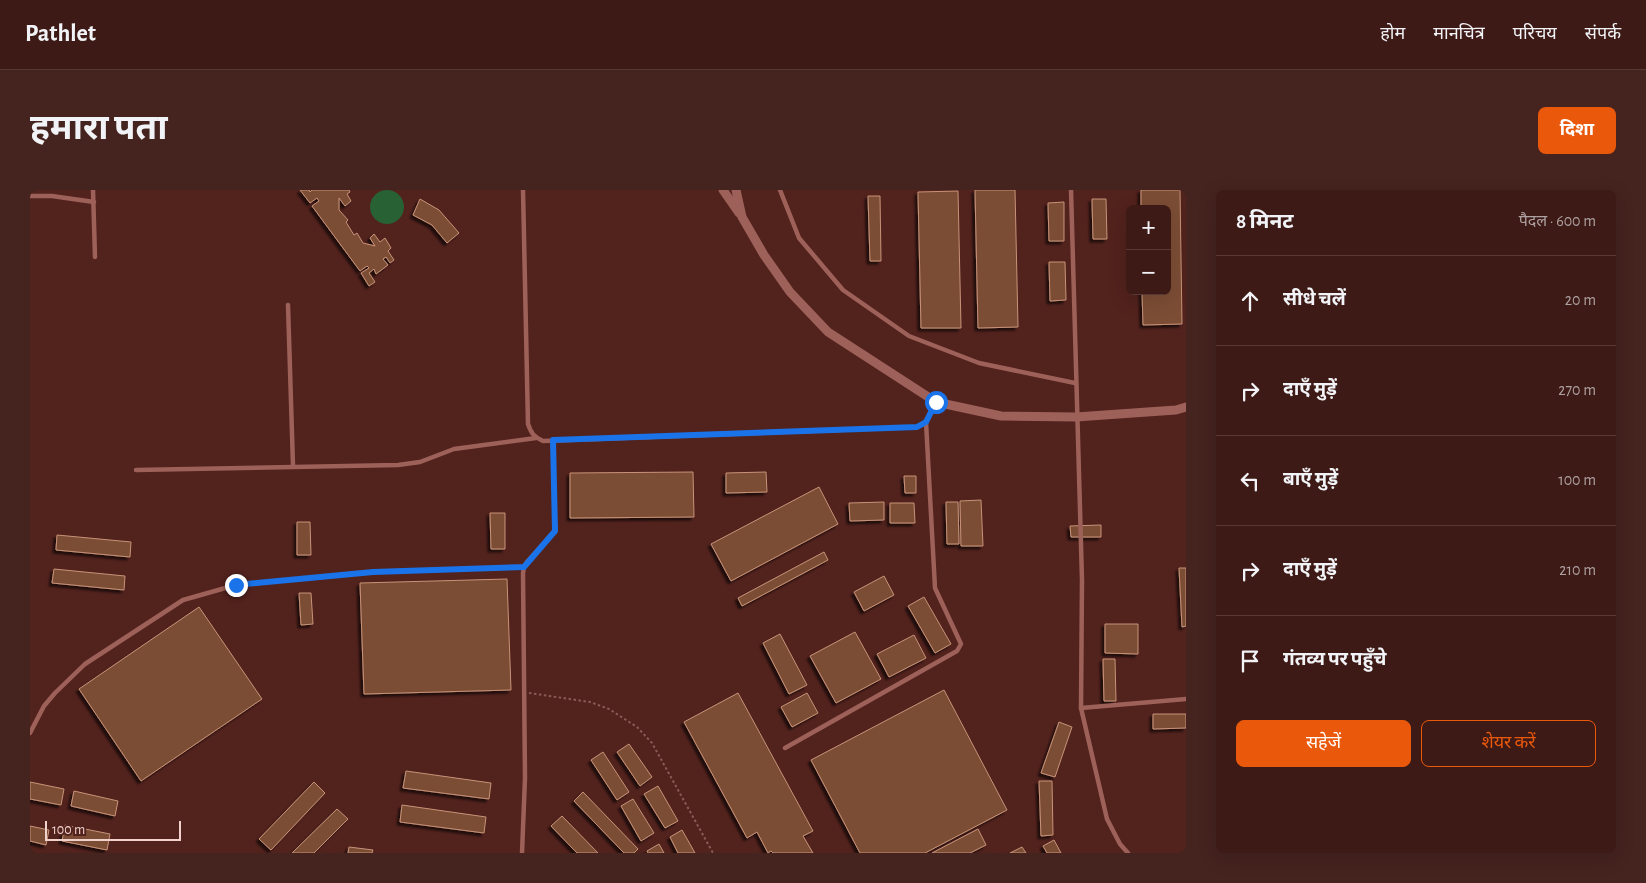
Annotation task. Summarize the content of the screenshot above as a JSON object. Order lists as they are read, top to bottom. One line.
{"scale_bar":"100 m","page":{"header":"Pathlet","nav":["होम","मानचित्र","परिचय","संपर्क"],"buttons":["दिशा",["सहेजें","शेयर करें"]],"title":"हमारा पता","heading":["8 मिनट","पैदल · 600 m"],"map_buttons":["+","−"],"list":[["सीधे चलें","20 m"],["दाएँ मुड़ें","270 m"],["बाएँ मुड़ें","100 m"],["दाएँ मुड़ें","210 m"],"गंतव्य पर पहुँचे"],"scale":"100 m"}}
